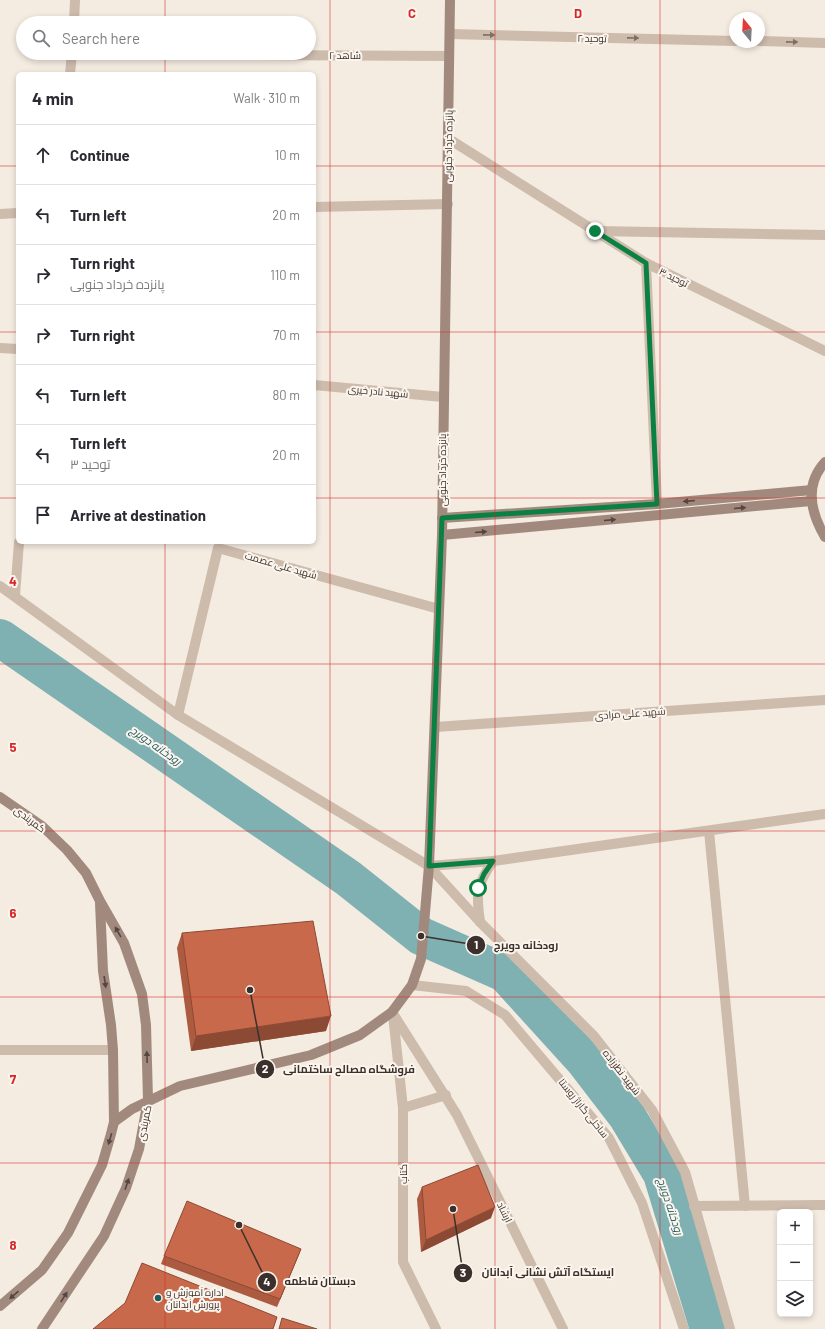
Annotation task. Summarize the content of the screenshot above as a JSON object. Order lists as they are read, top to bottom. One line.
{"streets":{"main road":["پانزده خرداد جنوبی","کمربندی"],"street":["توحید ۲","شاهد ۲","توحید ۳","شهید نادر خیری","شهید علی عصمت","شهید علی مرادی","شهید نظرزاده","ساحلی گاراژ روستا","کتاب","ارشاد"]},"crossings":[["توحید ۲","پانزده خرداد جنوبی"],["شاهد ۲","پانزده خرداد جنوبی"],["پانزده خرداد جنوبی","توحید ۳"],["پانزده خرداد جنوبی","شهید نادر خیری"],["پانزده خرداد جنوبی","شهید علی عصمت"],["پانزده خرداد جنوبی","شهید علی مرادی"],["پانزده خرداد جنوبی","کمربندی"],["پانزده خرداد جنوبی","شهید نظرزاده"],["پانزده خرداد جنوبی","ساحلی گاراژ روستا"],["پانزده خرداد جنوبی","کتاب"],["پانزده خرداد جنوبی","ارشاد"],["شهید علی عصمت","شهید نظرزاده"],["کتاب","ارشاد"]],"one_way":["توحید ۲"],"water":["رودخانه دویرج"],"places":["رودخانه دویرج","فروشگاه مصالح ساختمانی","ایستگاه آتش نشانی آبدانان","دبستان فاطمه","اداره آموزش و پرورش آبدانان"],"north":"top","page":{"search":"Search here","heading":["4 min","Walk · 310 m"],"list":[["Continue","10 m"],["Turn left","20 m"],["Turn right","پانزده خرداد جنوبی","110 m"],["Turn right","70 m"],["Turn left","80 m"],["Turn left","توحید ۳","20 m"],"Arrive at destination"],"map_buttons":["+","−"]},"grid":{"columns":["C","D"],"rows":["4","5","6","7","8"]}}
